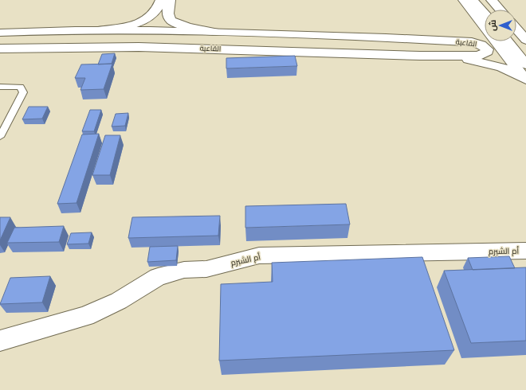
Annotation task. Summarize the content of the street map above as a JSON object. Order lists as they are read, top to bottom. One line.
{"streets":{"street":["القاعية","أم الشبرم"]},"north":"left"}
